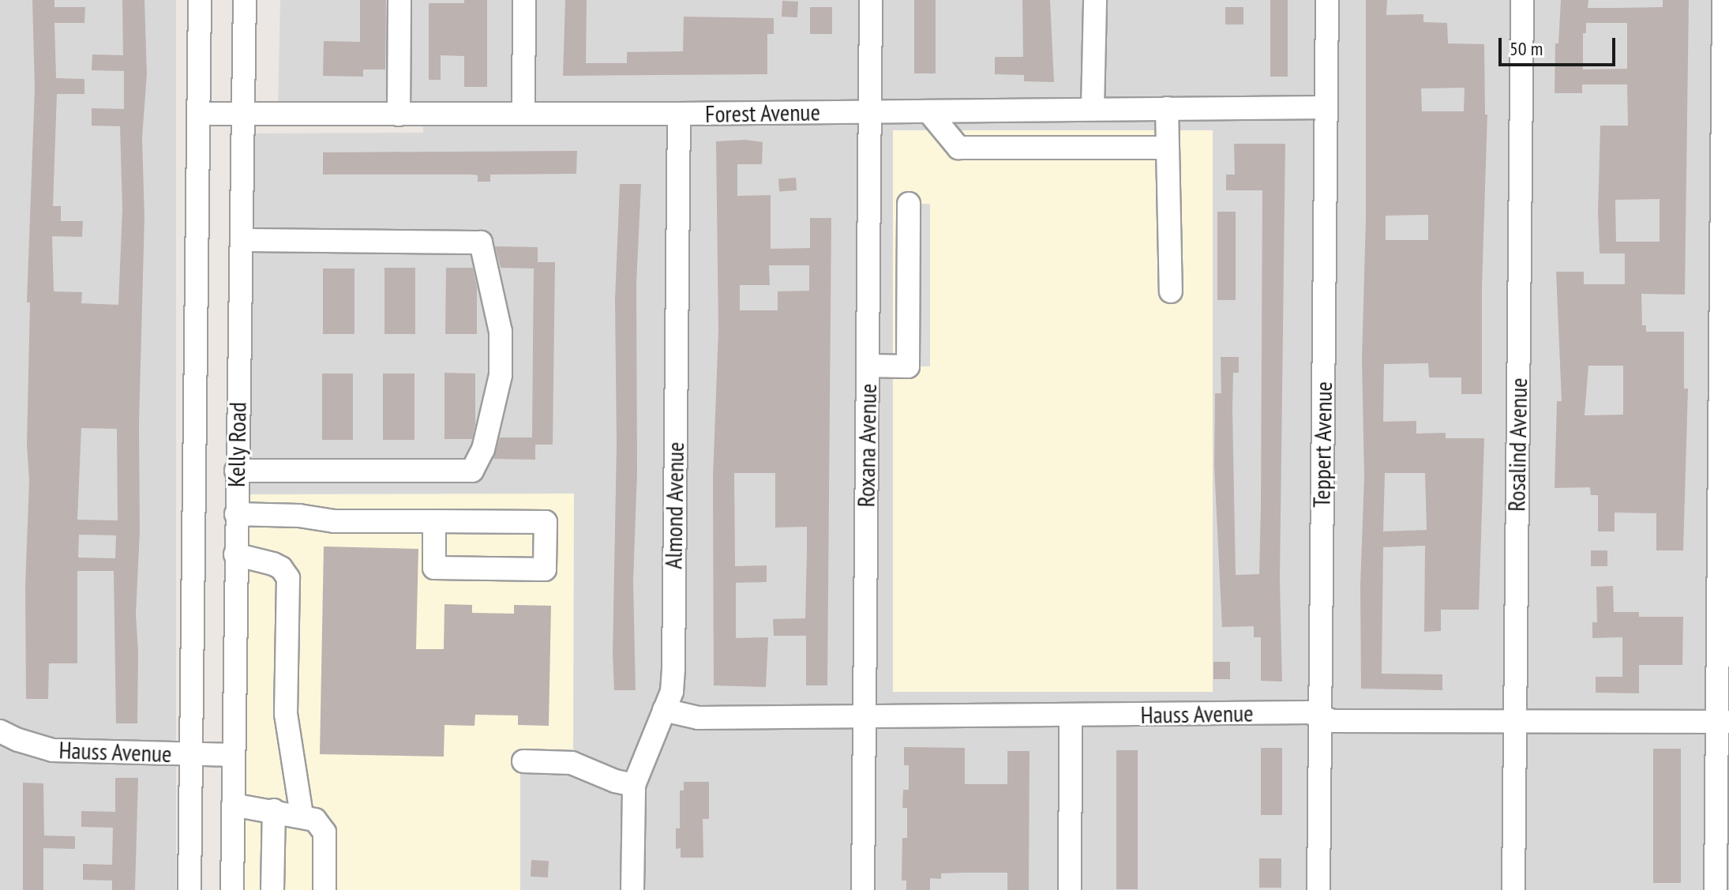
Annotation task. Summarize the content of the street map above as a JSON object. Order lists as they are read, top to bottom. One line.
{"streets":{"street":["Forest Avenue","Kelly Road","Teppert Avenue","Rosalind Avenue","Roxana Avenue","Almond Avenue","Hauss Avenue"]},"crossings":[["Forest Avenue","Kelly Road"],["Forest Avenue","Teppert Avenue"],["Forest Avenue","Roxana Avenue"],["Forest Avenue","Almond Avenue"],["Kelly Road","Hauss Avenue"],["Teppert Avenue","Hauss Avenue"],["Rosalind Avenue","Hauss Avenue"],["Roxana Avenue","Hauss Avenue"],["Almond Avenue","Hauss Avenue"]],"scale_bar":"50 m"}
